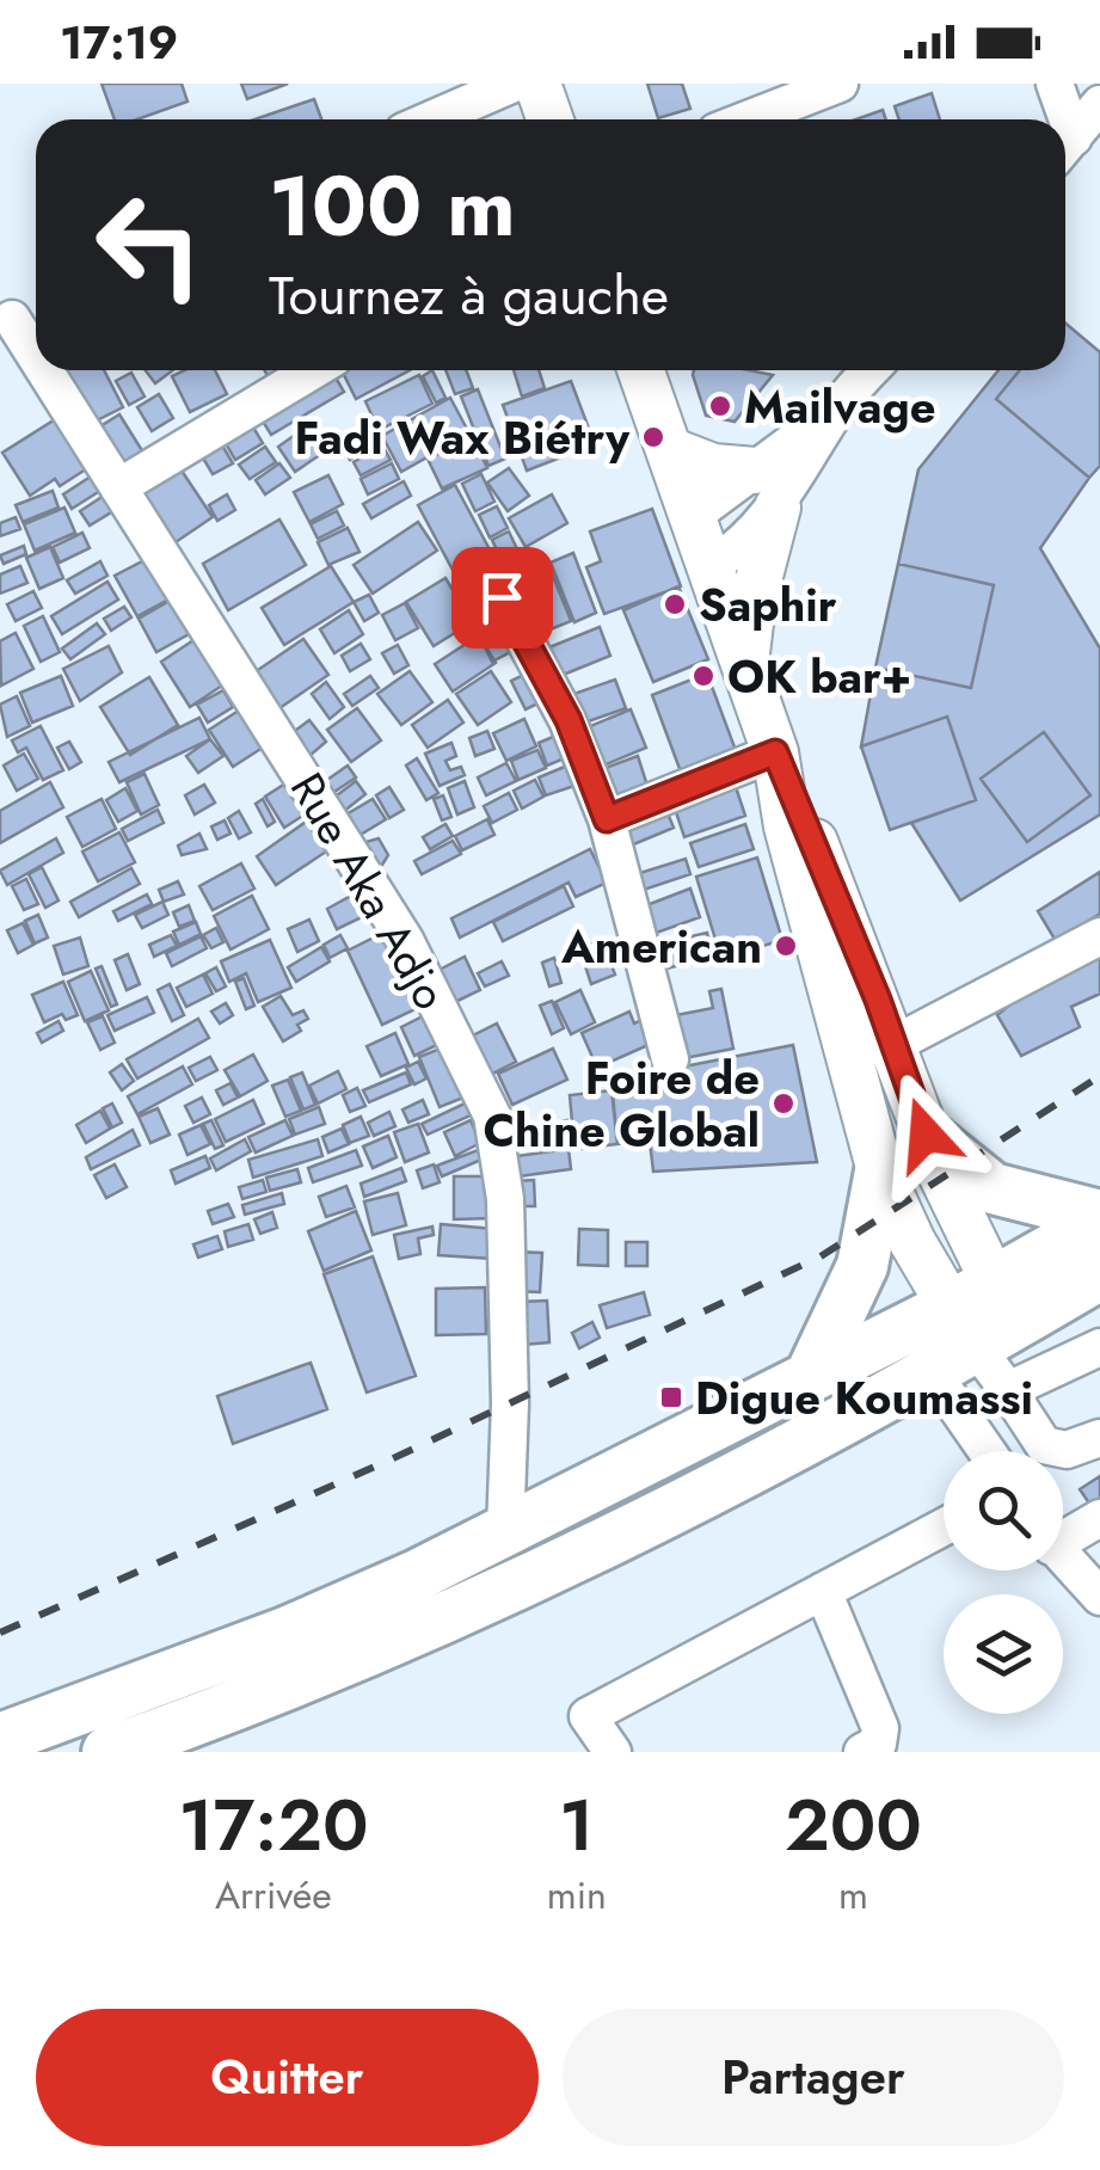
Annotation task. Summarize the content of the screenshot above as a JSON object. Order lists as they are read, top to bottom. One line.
{"streets":{"street":["Rue Aka Adjo"]},"places":{"other":["Mailvage","Fadi Wax Biétry","Saphir","OK bar+","American","Foire de Chine Global"],"transit":["Digue Koumassi"]},"page":{"status":"17:19","turn":["100 m","Tournez à gauche"],"eta":["17:20","Arrivée","1","min","200","m"],"buttons":["Quitter","Partager"]}}
